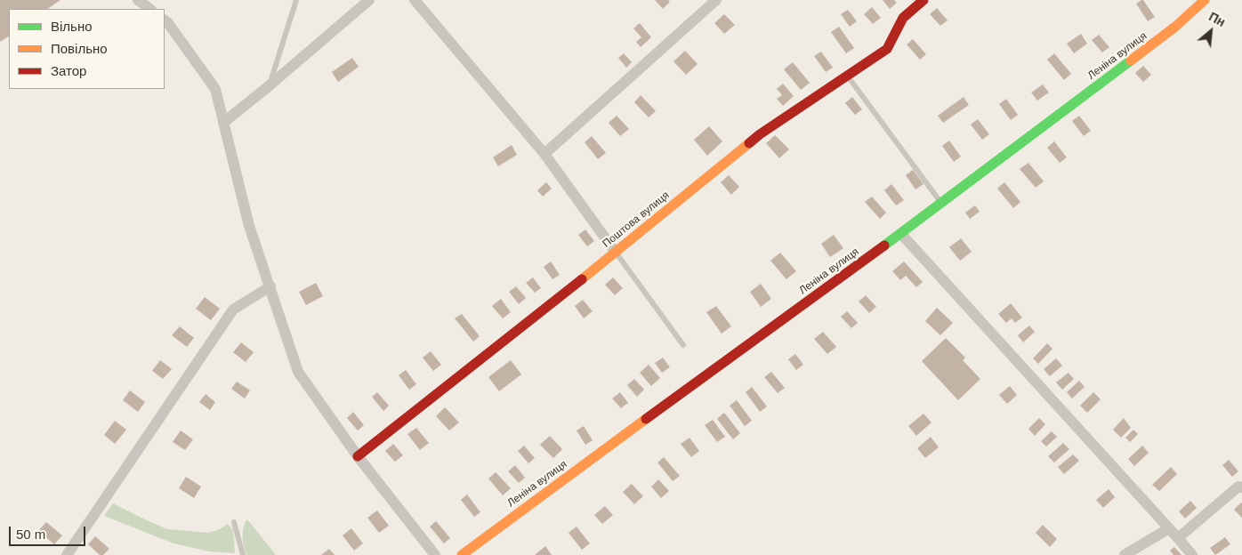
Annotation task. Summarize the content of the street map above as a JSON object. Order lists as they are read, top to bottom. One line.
{"streets":{"street":["Леніна вулиця","Поштова вулиця"]},"legend":["Вільно","Повільно","Затор"],"scale_bar":"50 m","north":"top right"}
